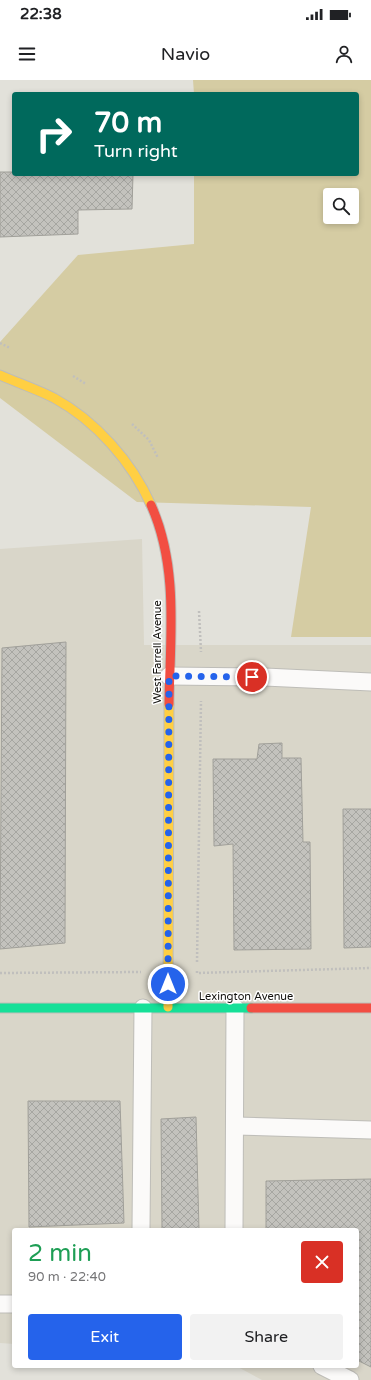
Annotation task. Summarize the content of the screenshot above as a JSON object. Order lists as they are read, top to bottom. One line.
{"streets":{"street":["West Farrell Avenue","Lexington Avenue"]},"crossings":[["West Farrell Avenue","Lexington Avenue"]],"page":{"status":"22:38","header":"Navio","turn":["70 m","Turn right"],"heading":["2 min","90 m · 22:40"],"buttons":["Exit","Share"]}}
